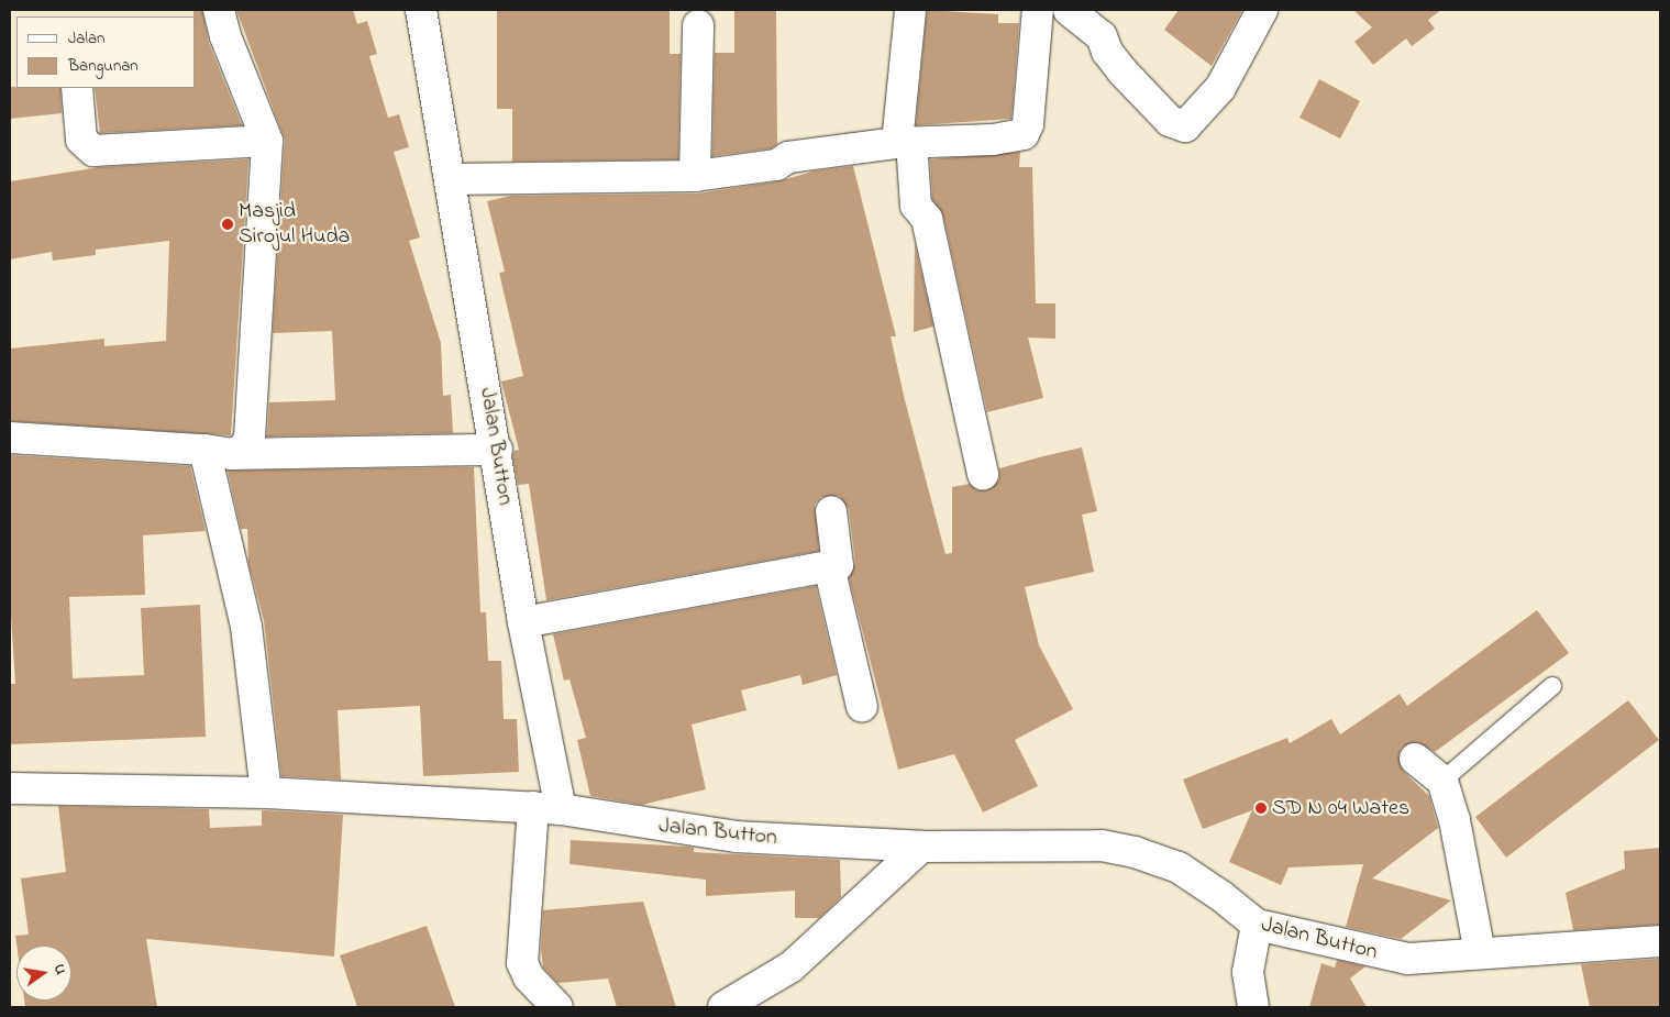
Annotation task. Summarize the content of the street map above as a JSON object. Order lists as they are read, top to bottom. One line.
{"streets":{"street":["Jalan Button"]},"places":["Masjid Sirojul Huda","SD N 04 Wates"],"legend":["Jalan","Bangunan"],"north":"right"}
